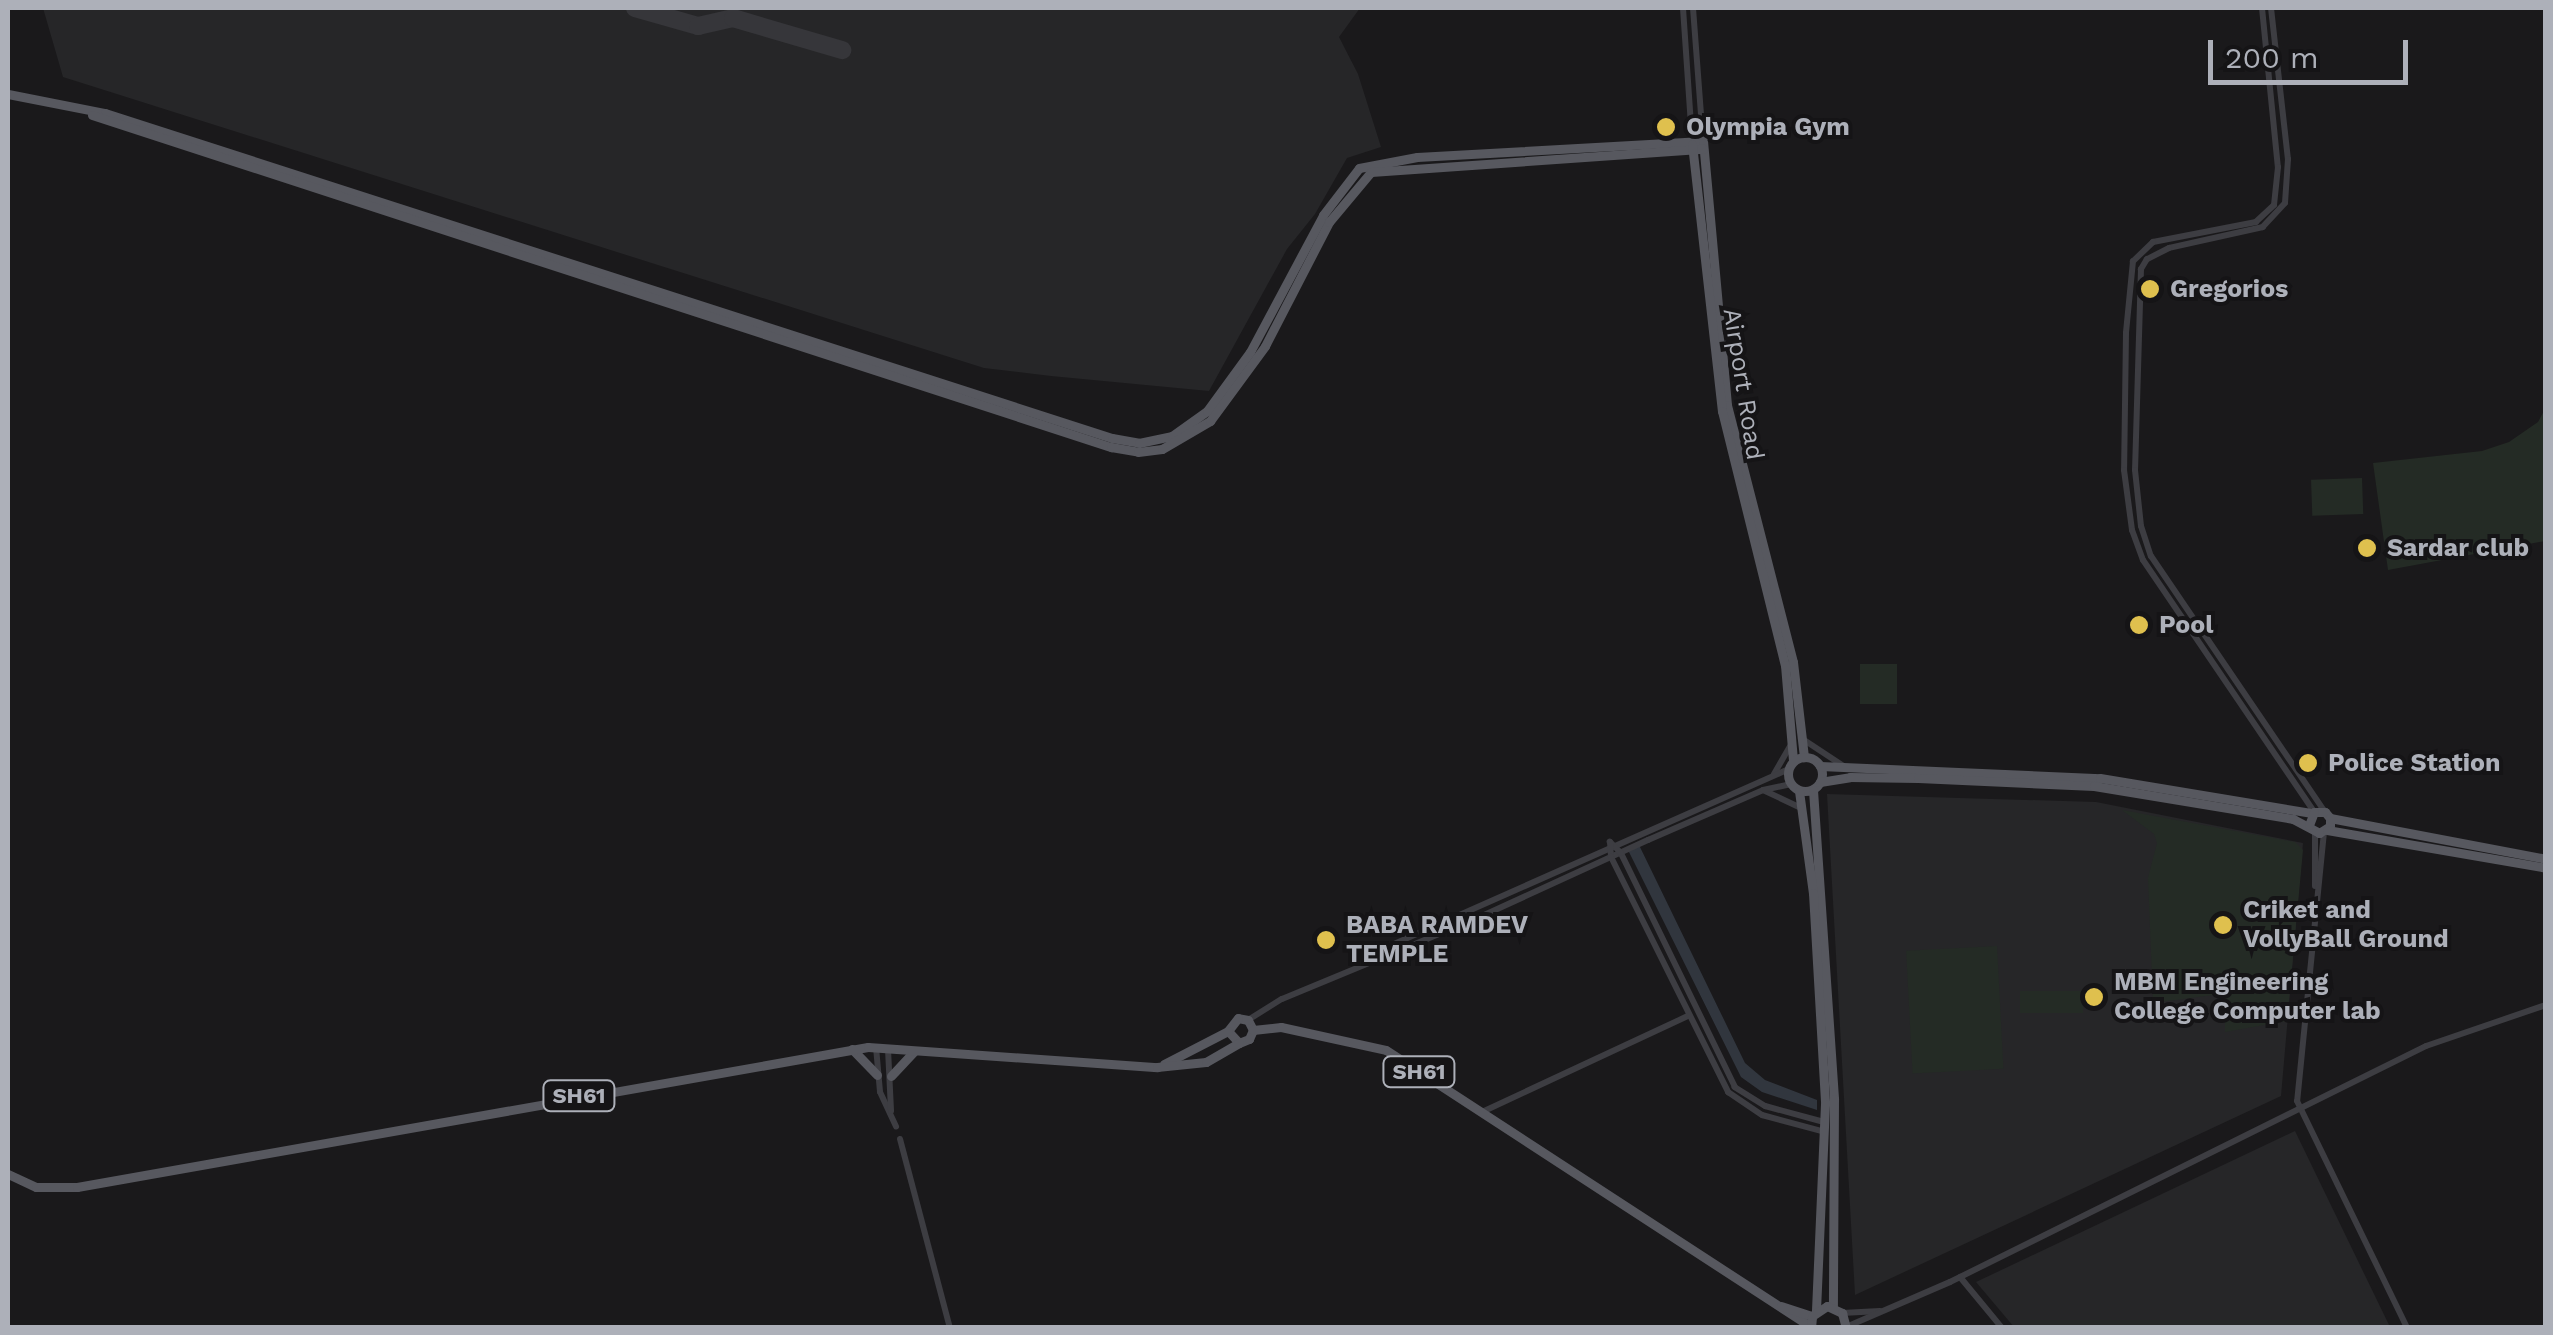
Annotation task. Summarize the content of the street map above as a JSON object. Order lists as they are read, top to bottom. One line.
{"streets":{"main road":["Airport Road","SH61"]},"crossings":[["Airport Road","SH61"]],"places":["Olympia Gym","Gregorios","Sardar club","Pool","Police Station","Criket and VollyBall Ground","BABA RAMDEV TEMPLE","MBM Engineering College Computer lab"],"scale_bar":"200 m"}
